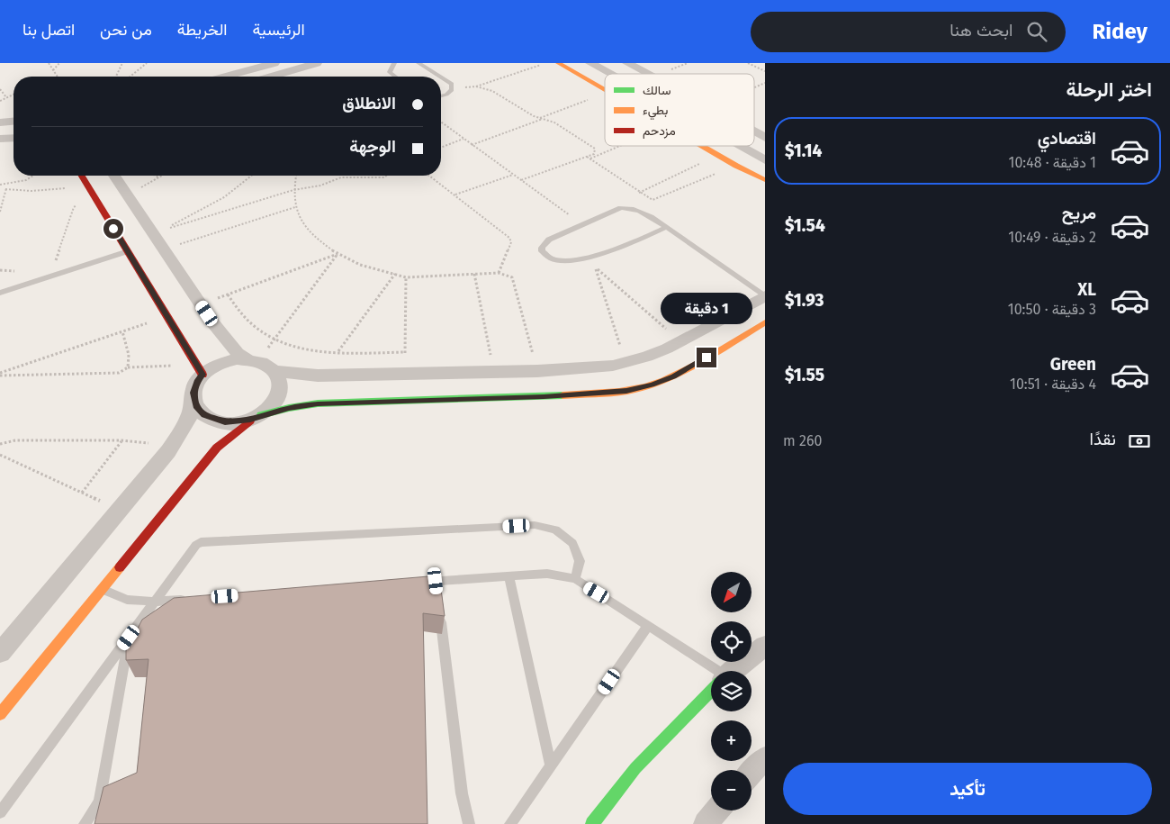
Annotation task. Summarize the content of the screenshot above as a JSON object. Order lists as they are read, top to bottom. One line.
{"legend":["سالك","بطيء","مزدحم"],"north":"bottom left","page":{"header":"Ridey","search":"ابحث هنا","nav":["الرئيسية","الخريطة","من نحن","اتصل بنا"],"heading":"اختر الرحلة","banner":["الانطلاق","الوجهة"],"list":[{"name":"اقتصادي","note":"1 دقيقة · 10:48","value":"$1.14"},{"name":"مريح","note":"2 دقيقة · 10:49","value":"$1.54"},{"name":"XL","note":"3 دقيقة · 10:50","value":"$1.93"},{"name":"Green","note":"4 دقيقة · 10:51","value":"$1.55"}],"bubble":"1 دقيقة","pay":["نقدًا","260 m"],"map_buttons":["+","−"],"buttons":"تأكيد"}}
